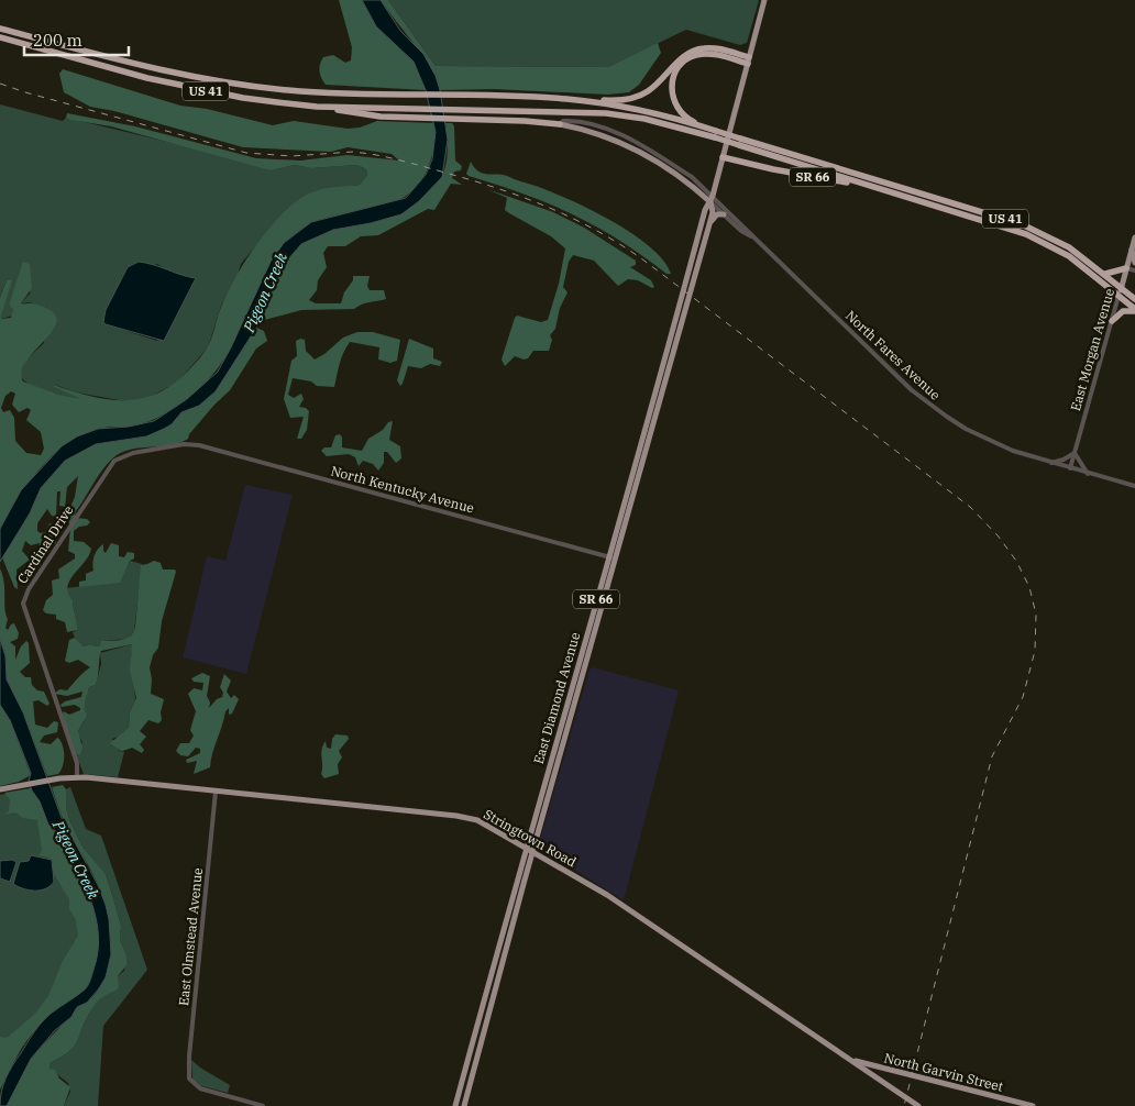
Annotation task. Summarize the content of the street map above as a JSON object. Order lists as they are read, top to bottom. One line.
{"streets":{"highway":["US 41","SR 66"],"main road":["East Morgan Avenue","North Fares Avenue","East Diamond Avenue","Stringtown Road","North Garvin Street"],"street":["North Kentucky Avenue","Cardinal Drive","East Olmstead Avenue"]},"crossings":[["US 41","SR 66"],["US 41","East Morgan Avenue"],["SR 66","East Diamond Avenue"],["East Morgan Avenue","North Fares Avenue"],["North Fares Avenue","East Diamond Avenue"],["North Kentucky Avenue","Cardinal Drive"],["North Kentucky Avenue","East Diamond Avenue"],["Cardinal Drive","Stringtown Road"],["East Diamond Avenue","Stringtown Road"],["Stringtown Road","East Olmstead Avenue"],["Stringtown Road","North Garvin Street"]],"water":["Pigeon Creek"],"scale_bar":"200 m"}
